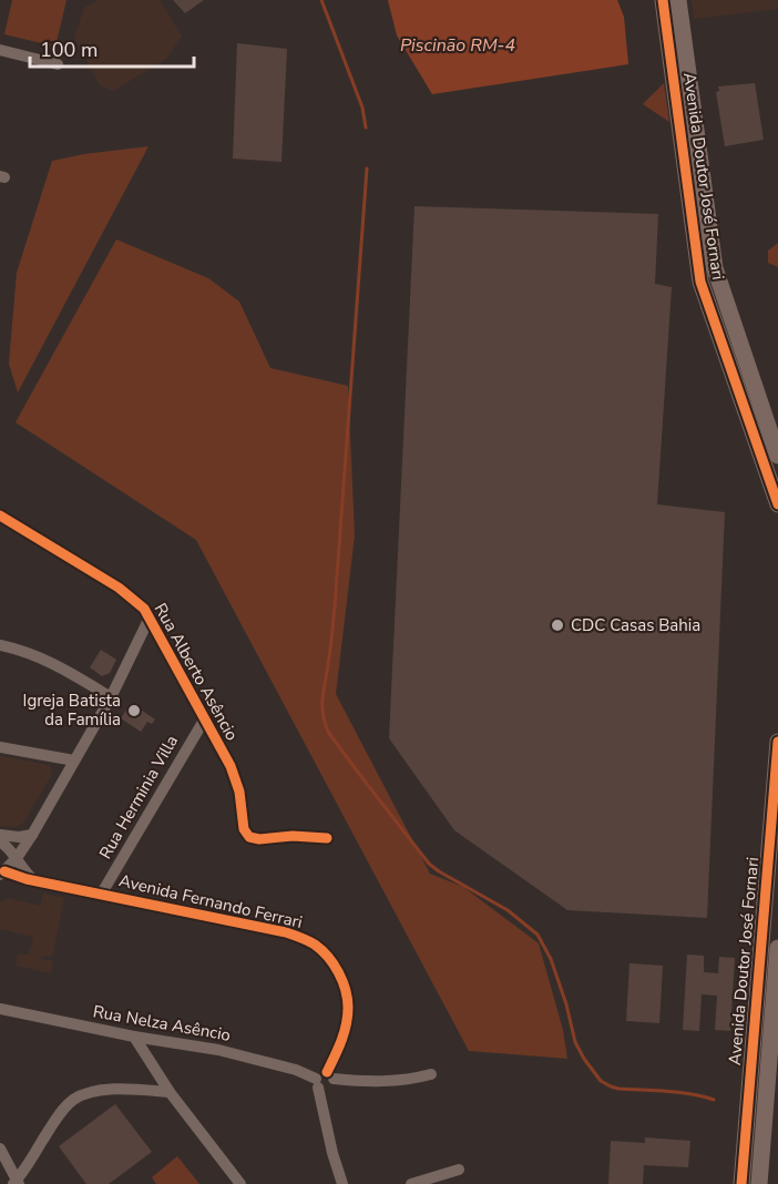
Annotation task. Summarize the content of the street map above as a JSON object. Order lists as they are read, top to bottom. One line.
{"streets":{"street":["Avenida Doutor José Fornari","Rua Alberto Asêncio","Rua Herminia Villa","Avenida Fernando Ferrari","Rua Nelza Asêncio"]},"crossings":[["Rua Alberto Asêncio","Rua Herminia Villa"],["Rua Herminia Villa","Avenida Fernando Ferrari"],["Avenida Fernando Ferrari","Rua Nelza Asêncio"]],"water":["Piscinão RM-4"],"places":["CDC Casas Bahia","Igreja Batista da Família"],"scale_bar":"100 m"}
